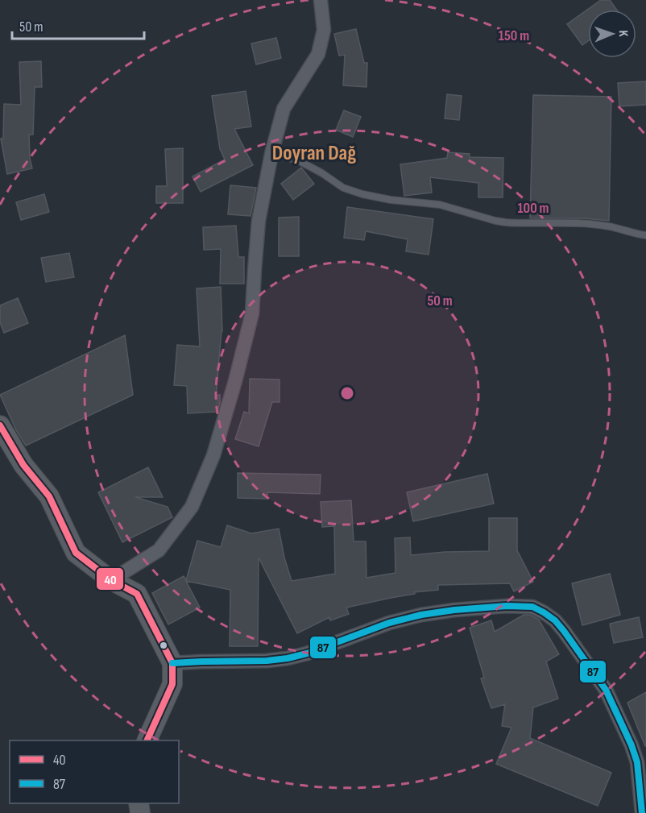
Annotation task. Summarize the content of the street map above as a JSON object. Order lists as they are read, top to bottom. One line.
{"districts":["Doyran Dağ"],"lines":["transit line 40","transit line 87"],"legend":["40","87"],"scale_bar":"50 m","north":"right","rings":["150 m","100 m","50 m"]}
